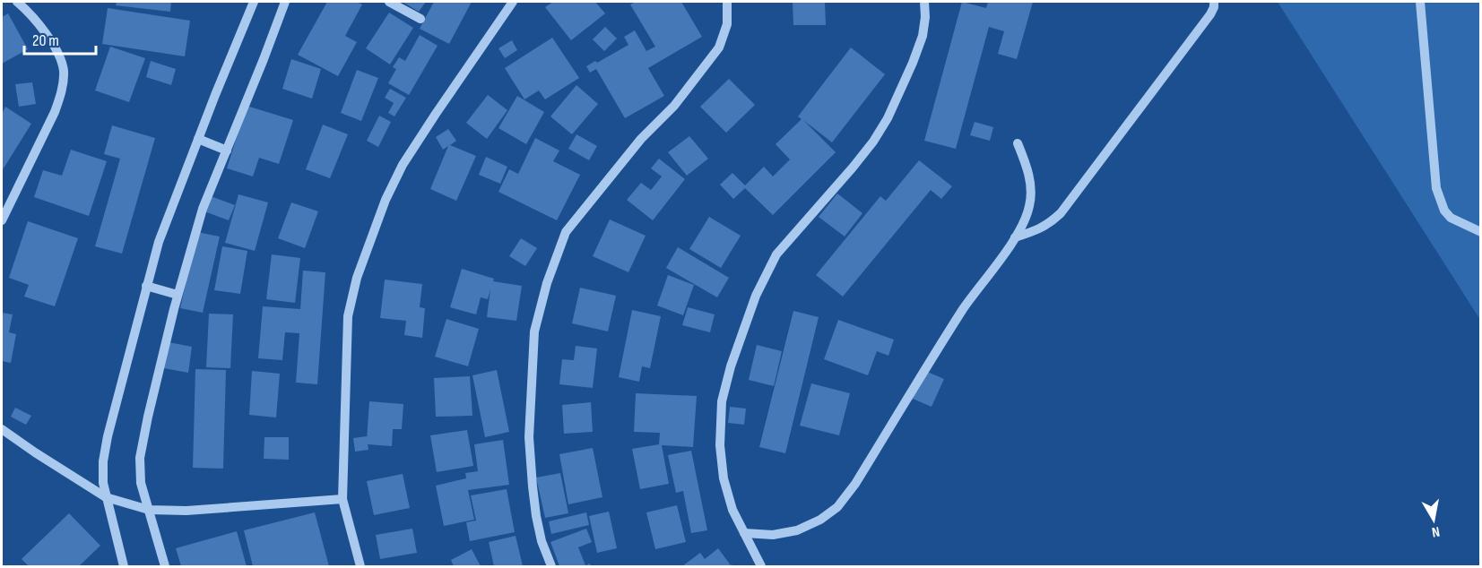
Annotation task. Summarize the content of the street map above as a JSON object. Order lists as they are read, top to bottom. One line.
{"scale_bar":"20 m","north":"bottom"}
